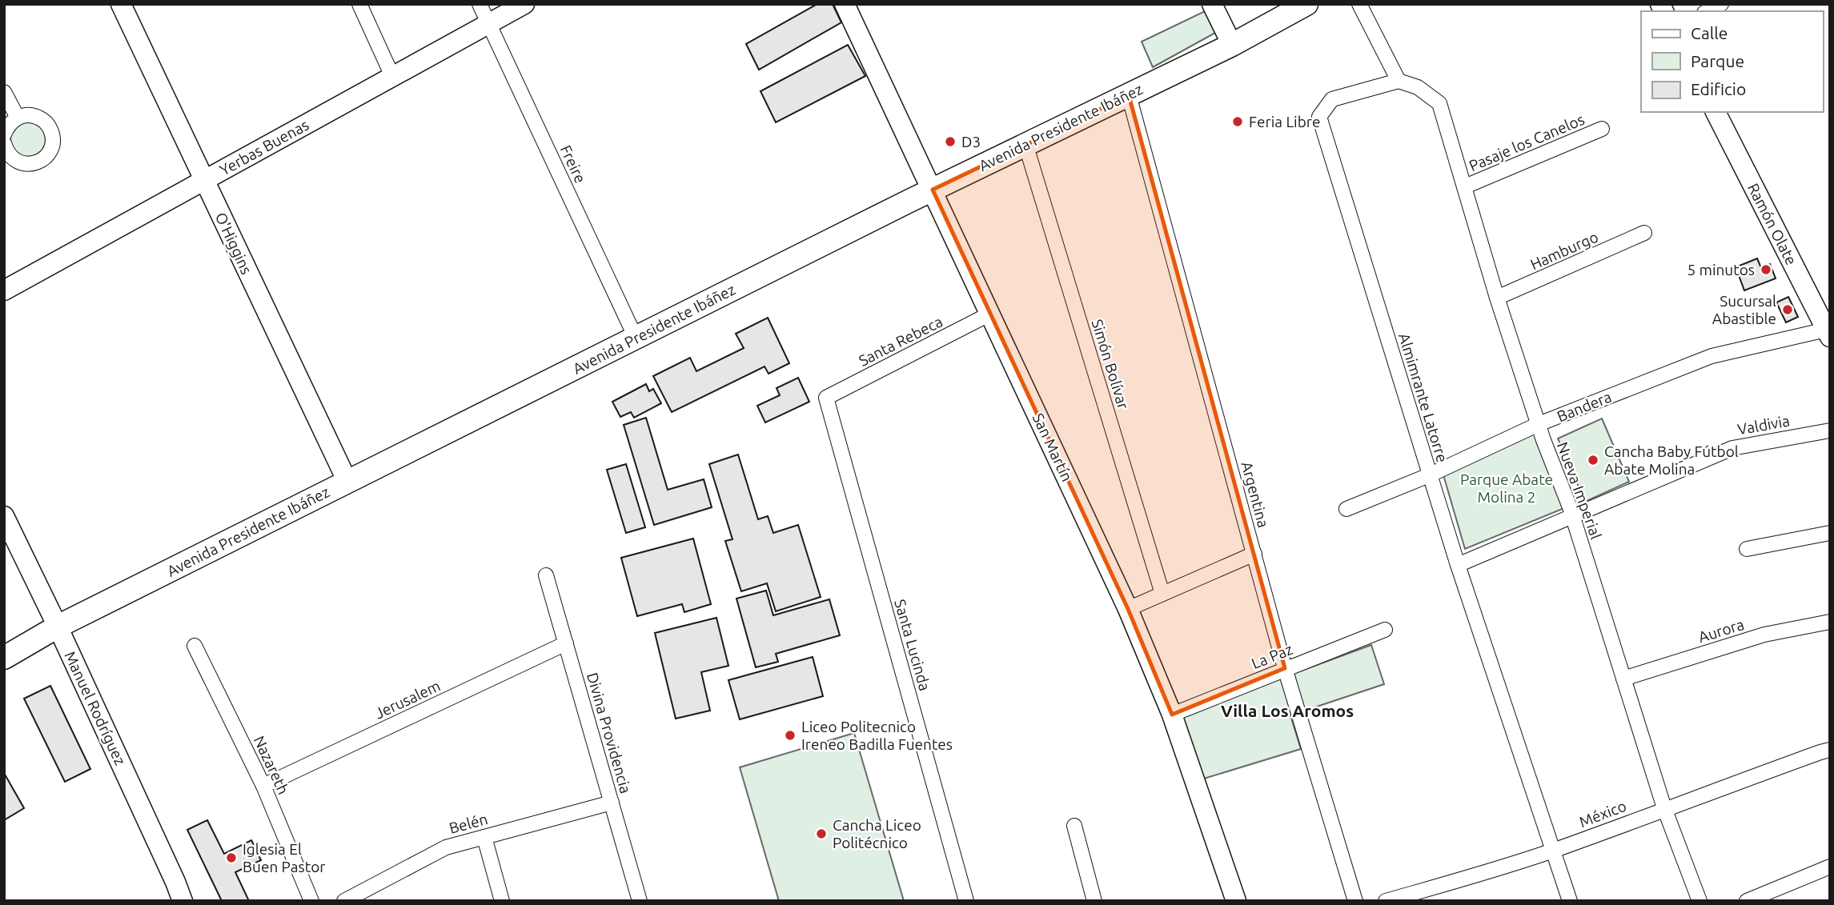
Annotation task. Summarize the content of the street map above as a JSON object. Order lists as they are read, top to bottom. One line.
{"streets":{"main road":["Avenida Presidente Ibáñez"],"street":["Pasaje los Canelos","Yerbas Buenas","Freire","Ramón Olate","O'Higgins","Hamburgo","Santa Rebeca","Simón Bolívar","Almimrante Latorre","Bandera","Valdivia","San Martín","Nueva Imperial","Argentina","Aurora","Santa Lucinda","La Paz","Jerusalem","Manuel Rodríguez","Divina Providencia","Nazareth","México","Belén"]},"crossings":[["Avenida Presidente Ibáñez","Freire"],["Avenida Presidente Ibáñez","O'Higgins"],["Avenida Presidente Ibáñez","Simón Bolívar"],["Avenida Presidente Ibáñez","San Martín"],["Avenida Presidente Ibáñez","Argentina"],["Avenida Presidente Ibáñez","Manuel Rodríguez"],["Pasaje los Canelos","Nueva Imperial"],["Yerbas Buenas","Freire"],["Yerbas Buenas","O'Higgins"],["Ramón Olate","Bandera"],["Hamburgo","Nueva Imperial"],["Santa Rebeca","San Martín"],["Santa Rebeca","Santa Lucinda"],["Almimrante Latorre","Bandera"],["Almimrante Latorre","Valdivia"],["Almimrante Latorre","Nueva Imperial"],["Almimrante Latorre","México"],["Bandera","Nueva Imperial"],["Valdivia","Nueva Imperial"],["San Martín","La Paz"],["Nueva Imperial","Aurora"],["Nueva Imperial","México"],["Argentina","La Paz"],["Jerusalem","Divina Providencia"],["Jerusalem","Nazareth"],["Divina Providencia","Belén"]],"districts":["Villa Los Aromos"],"parks":["Parque Abate Molina 2"],"places":["Feria Libre","D3","5 minutos","Sucursal Abastible","Cancha Baby Fútbol Abate Molina","Liceo Politecnico Ireneo Badilla Fuentes","Cancha Liceo Politécnico","Iglesia El Buen Pastor"],"legend":["Calle","Parque","Edificio"]}
